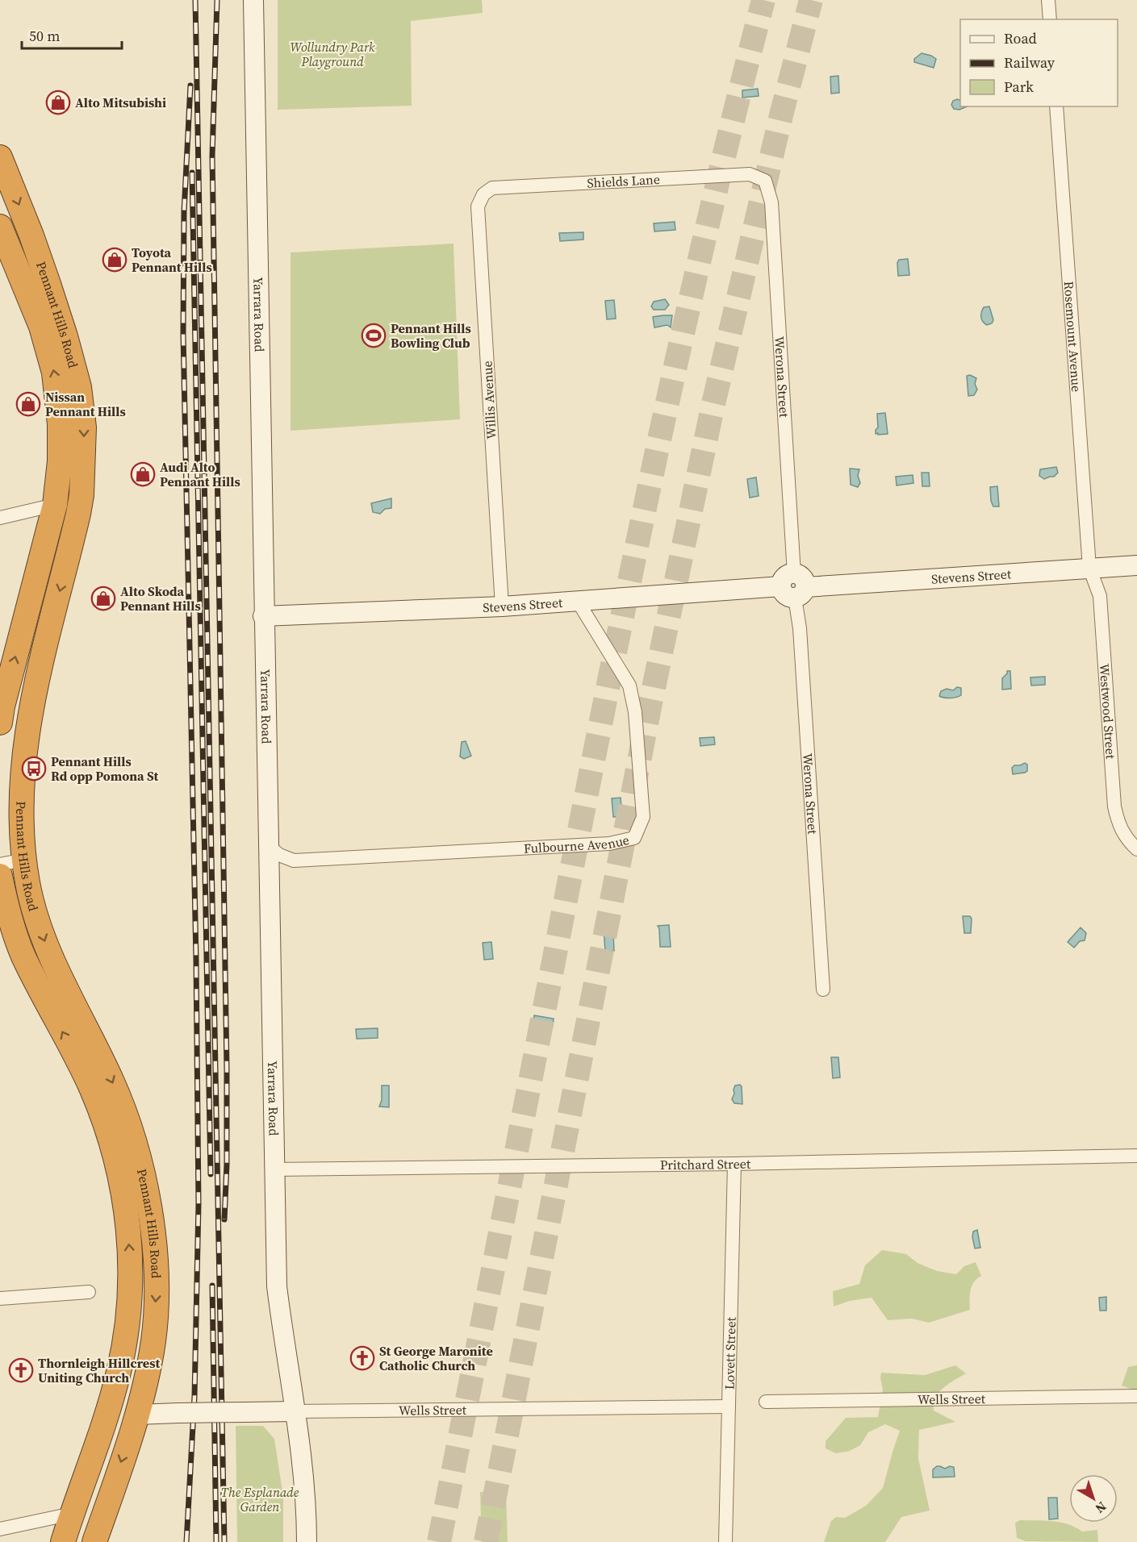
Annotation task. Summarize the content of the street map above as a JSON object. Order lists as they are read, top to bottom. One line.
{"streets":{"highway":["Pennant Hills Road"],"main road":["Yarrara Road","Stevens Street","Wells Street"],"street":["Shields Lane","Rosemount Avenue","Werona Street","Willis Avenue","Westwood Street","Fulbourne Avenue","Pritchard Street","Lovett Street"]},"crossings":[["Shields Lane","Werona Street"],["Shields Lane","Willis Avenue"],["Pennant Hills Road","Wells Street"],["Yarrara Road","Stevens Street"],["Yarrara Road","Fulbourne Avenue"],["Yarrara Road","Pritchard Street"],["Yarrara Road","Wells Street"],["Rosemount Avenue","Stevens Street"],["Rosemount Avenue","Westwood Street"],["Werona Street","Stevens Street"],["Willis Avenue","Stevens Street"],["Stevens Street","Westwood Street"],["Stevens Street","Fulbourne Avenue"],["Pritchard Street","Lovett Street"],["Lovett Street","Wells Street"]],"parks":["Wollundry Park Playground","The Esplanade Garden"],"places":{"shop":["Alto Mitsubishi","Toyota Pennant Hills","Nissan Pennant Hills","Audi Alto Pennant Hills","Alto Skoda Pennant Hills"],"sports":["Pennant Hills Bowling Club"],"bus stop":["Pennant Hills Rd opp Pomona St"],"church":["St George Maronite Catholic Church","Thornleigh Hillcrest Uniting Church"]},"legend":["Road","Railway","Park"],"scale_bar":"50 m","north":"bottom right"}
